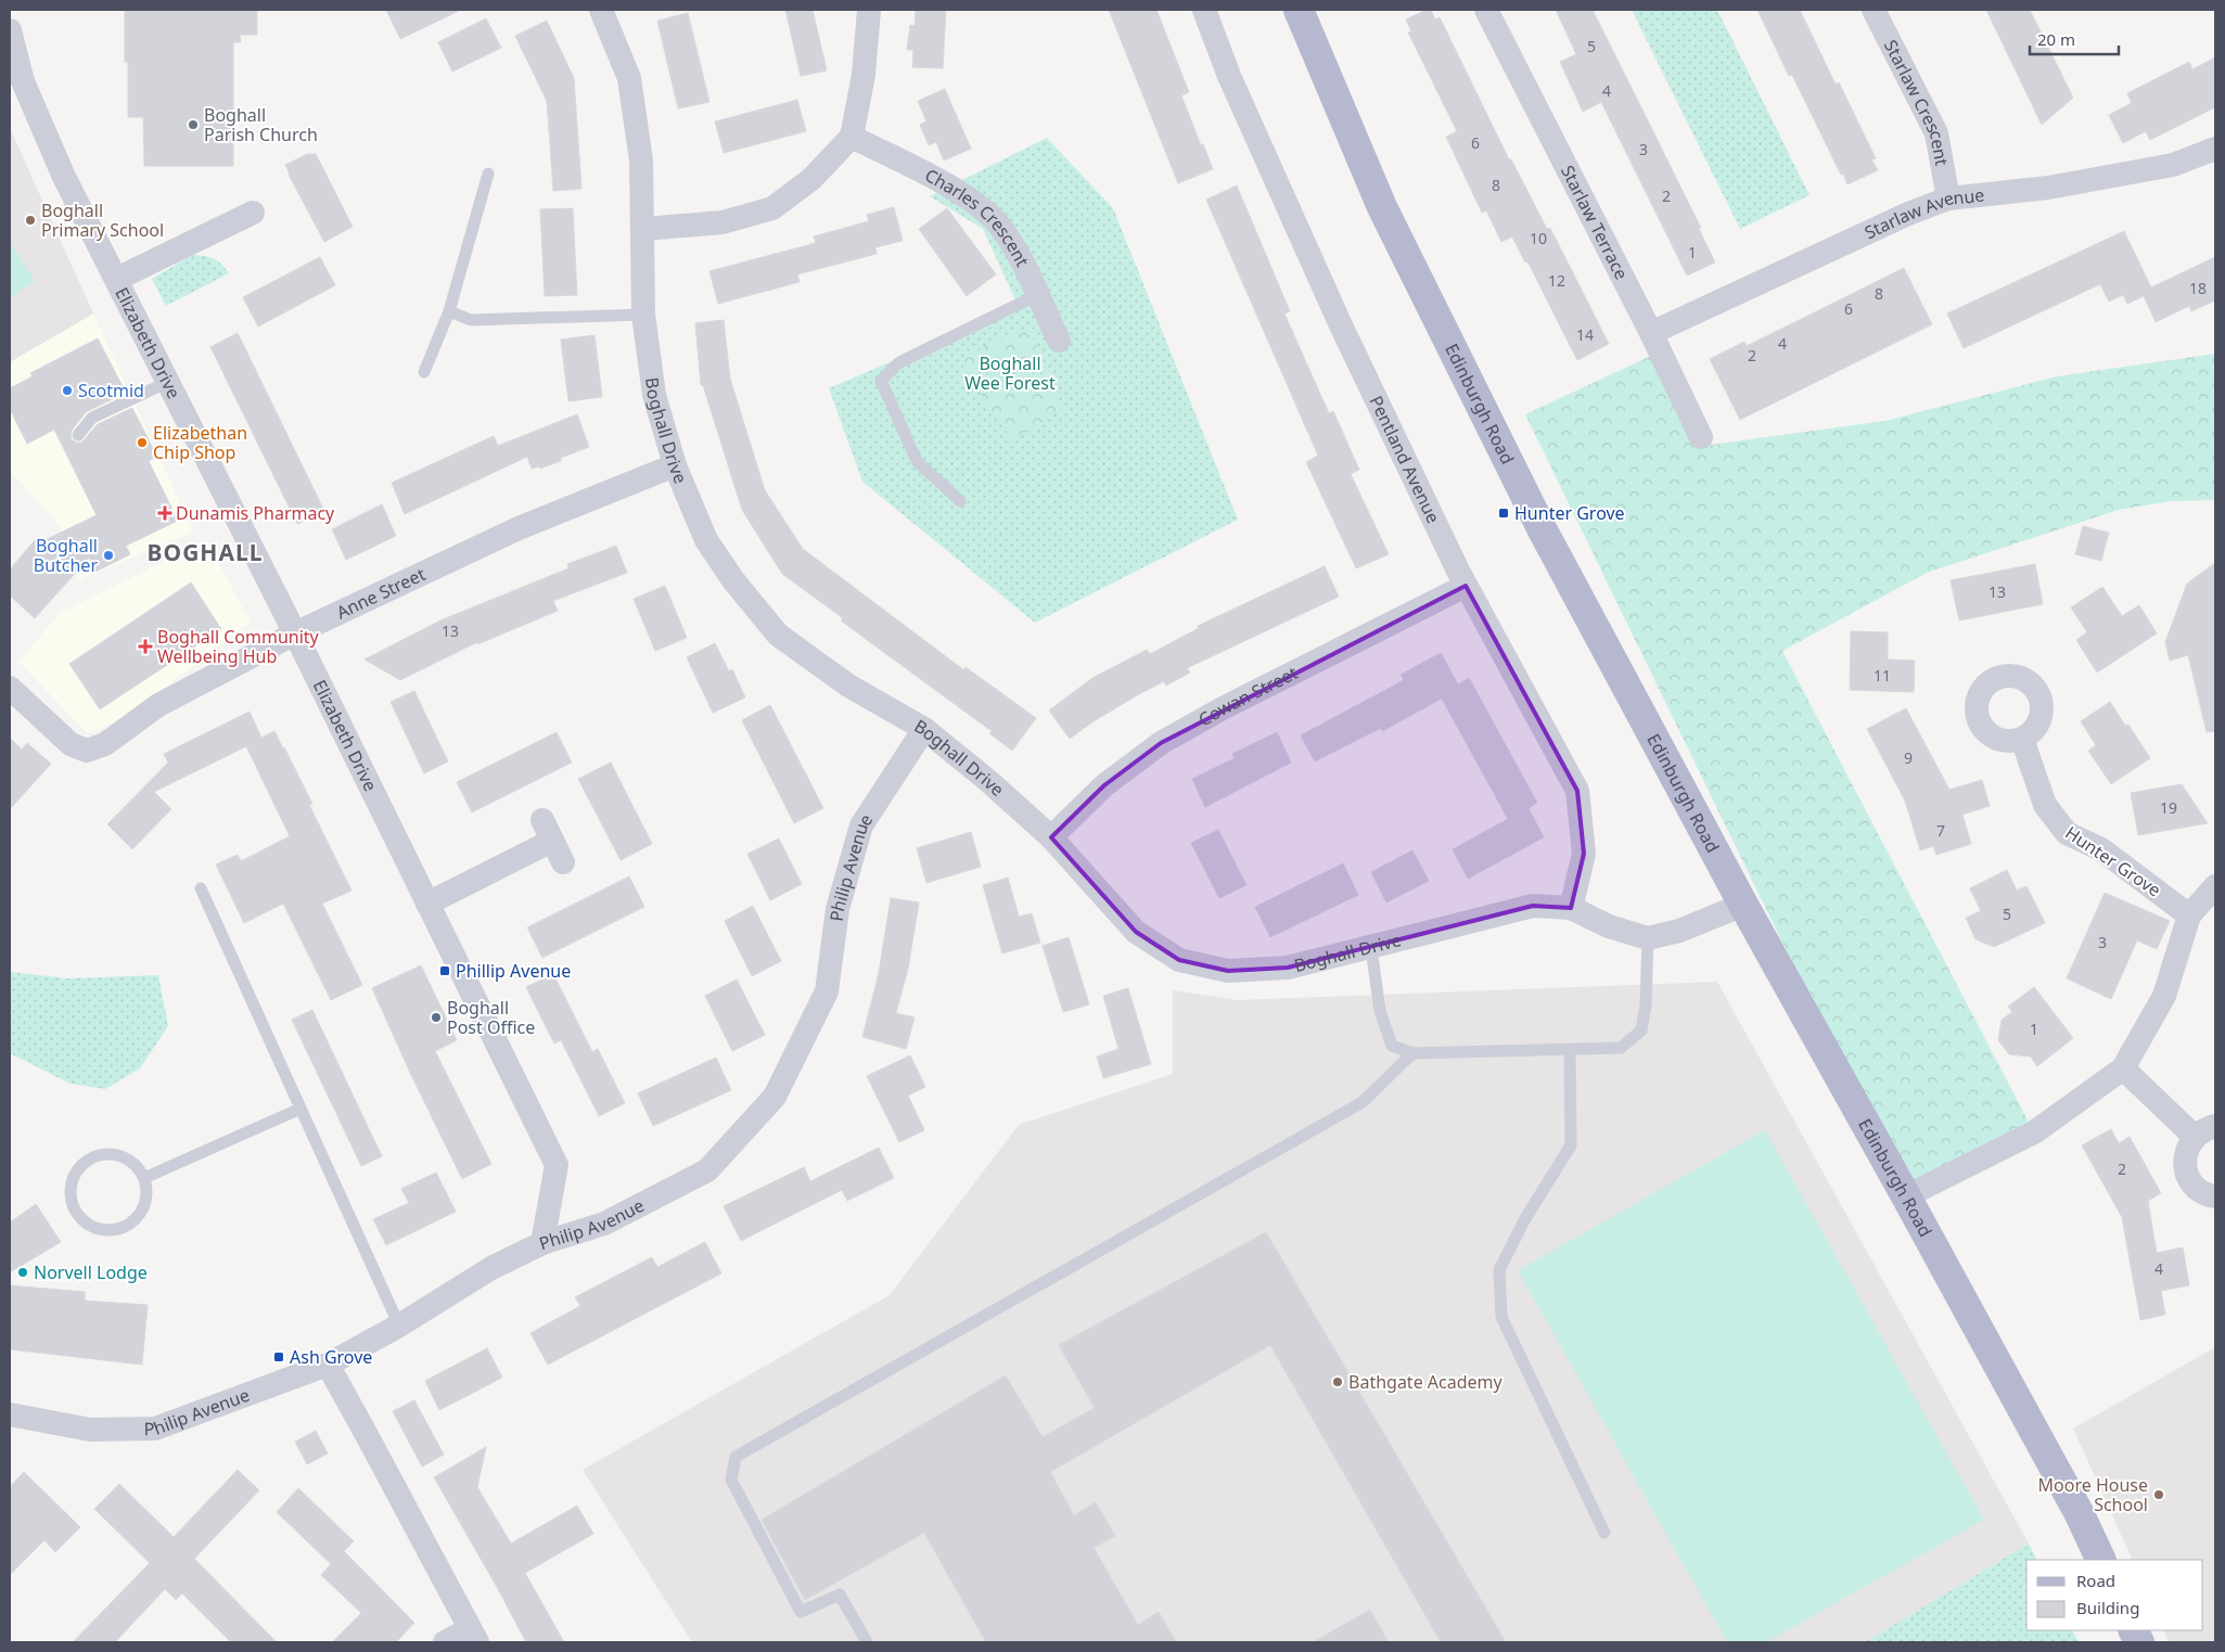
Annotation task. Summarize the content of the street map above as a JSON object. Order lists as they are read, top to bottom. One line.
{"streets":{"main road":["Edinburgh Road"],"street":["Starlaw Crescent","Starlaw Avenue","Charles Crescent","Starlaw Terrace","Elizabeth Drive","Boghall Drive","Pentland Avenue","Anne Street","Cowan Street","Hunter Grove","Philip Avenue"]},"crossings":[["Starlaw Crescent","Starlaw Avenue"],["Starlaw Avenue","Starlaw Terrace"],["Elizabeth Drive","Anne Street"],["Elizabeth Drive","Philip Avenue"],["Boghall Drive","Pentland Avenue"],["Boghall Drive","Anne Street"],["Boghall Drive","Cowan Street"],["Boghall Drive","Philip Avenue"],["Pentland Avenue","Cowan Street"]],"districts":["BOGHALL"],"parks":["Boghall Wee Forest"],"places":{"other":["Boghall Parish Church","Boghall Primary School","Scotmid","Elizabethan Chip Shop","Boghall Butcher","Boghall Post Office","Norvell Lodge","Bathgate Academy","Moore House School"],"health":["Dunamis Pharmacy","Boghall Community Wellbeing Hub"],"transit":["Hunter Grove","Phillip Avenue","Ash Grove"]},"house_numbers":["5","4","6","3","8","2","10","1","12","18","8","6","14","4","2","13","13","11","9","19","7","5","3","1","2","4"],"legend":["Road","Building"],"scale_bar":"20 m"}
